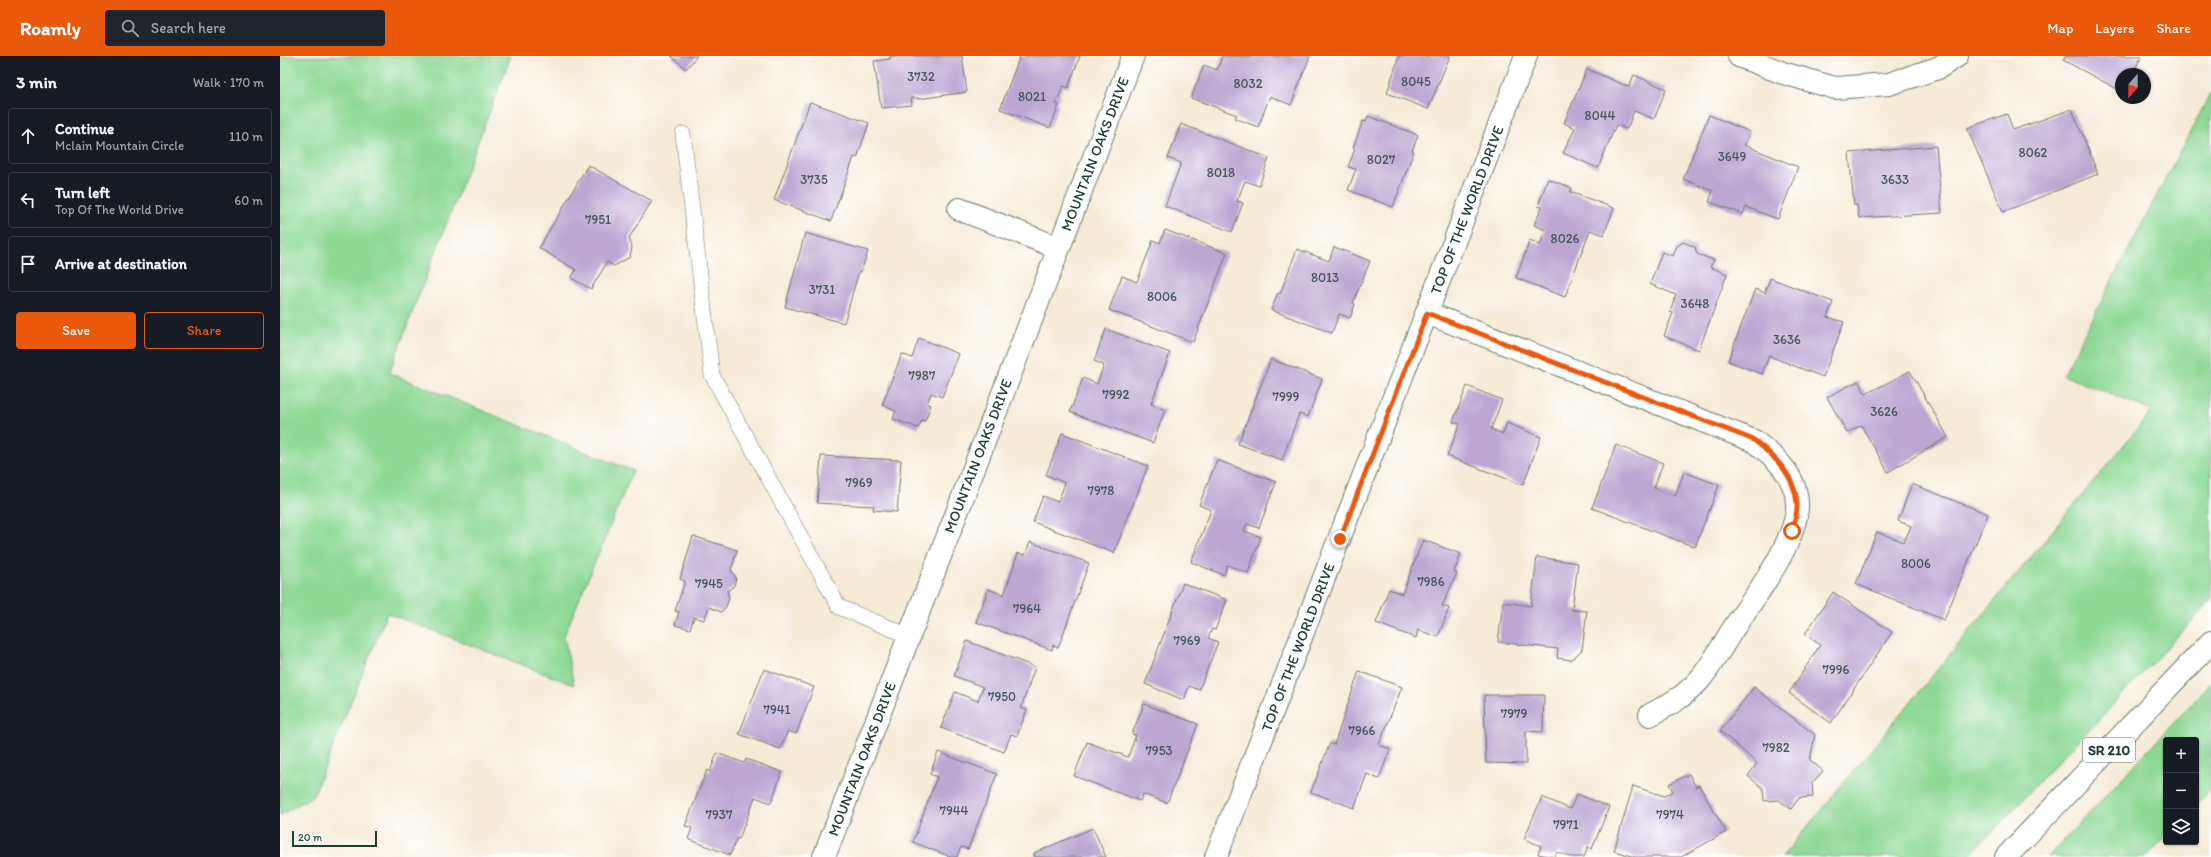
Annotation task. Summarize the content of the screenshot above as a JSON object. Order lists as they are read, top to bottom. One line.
{"streets":{"street":["MOUNTAIN OAKS DRIVE","TOP OF THE WORLD DRIVE","SR 210"]},"house_numbers":["3732","8045","8032","8021","8044","8062","3649","8027","8018","3735","3633","7951","8026","8013","3731","8006","3648","3636","7987","7992","7999","3626","7969","7978","8006","7986","7945","7964","7969","7996","7950","7941","7979","7966","7982","7953","7944","7937","7974","7971"],"scale_bar":"20 m","north":"bottom","page":{"header":"Roamly","search":"Search here","nav":["Map","Layers","Share"],"heading":["3 min","Walk · 170 m"],"list":[["Continue","Mclain Mountain Circle","110 m"],["Turn left","Top Of The World Drive","60 m"],"Arrive at destination"],"buttons":["Save","Share"],"map_buttons":["+","−"],"scale":"20 m"}}
